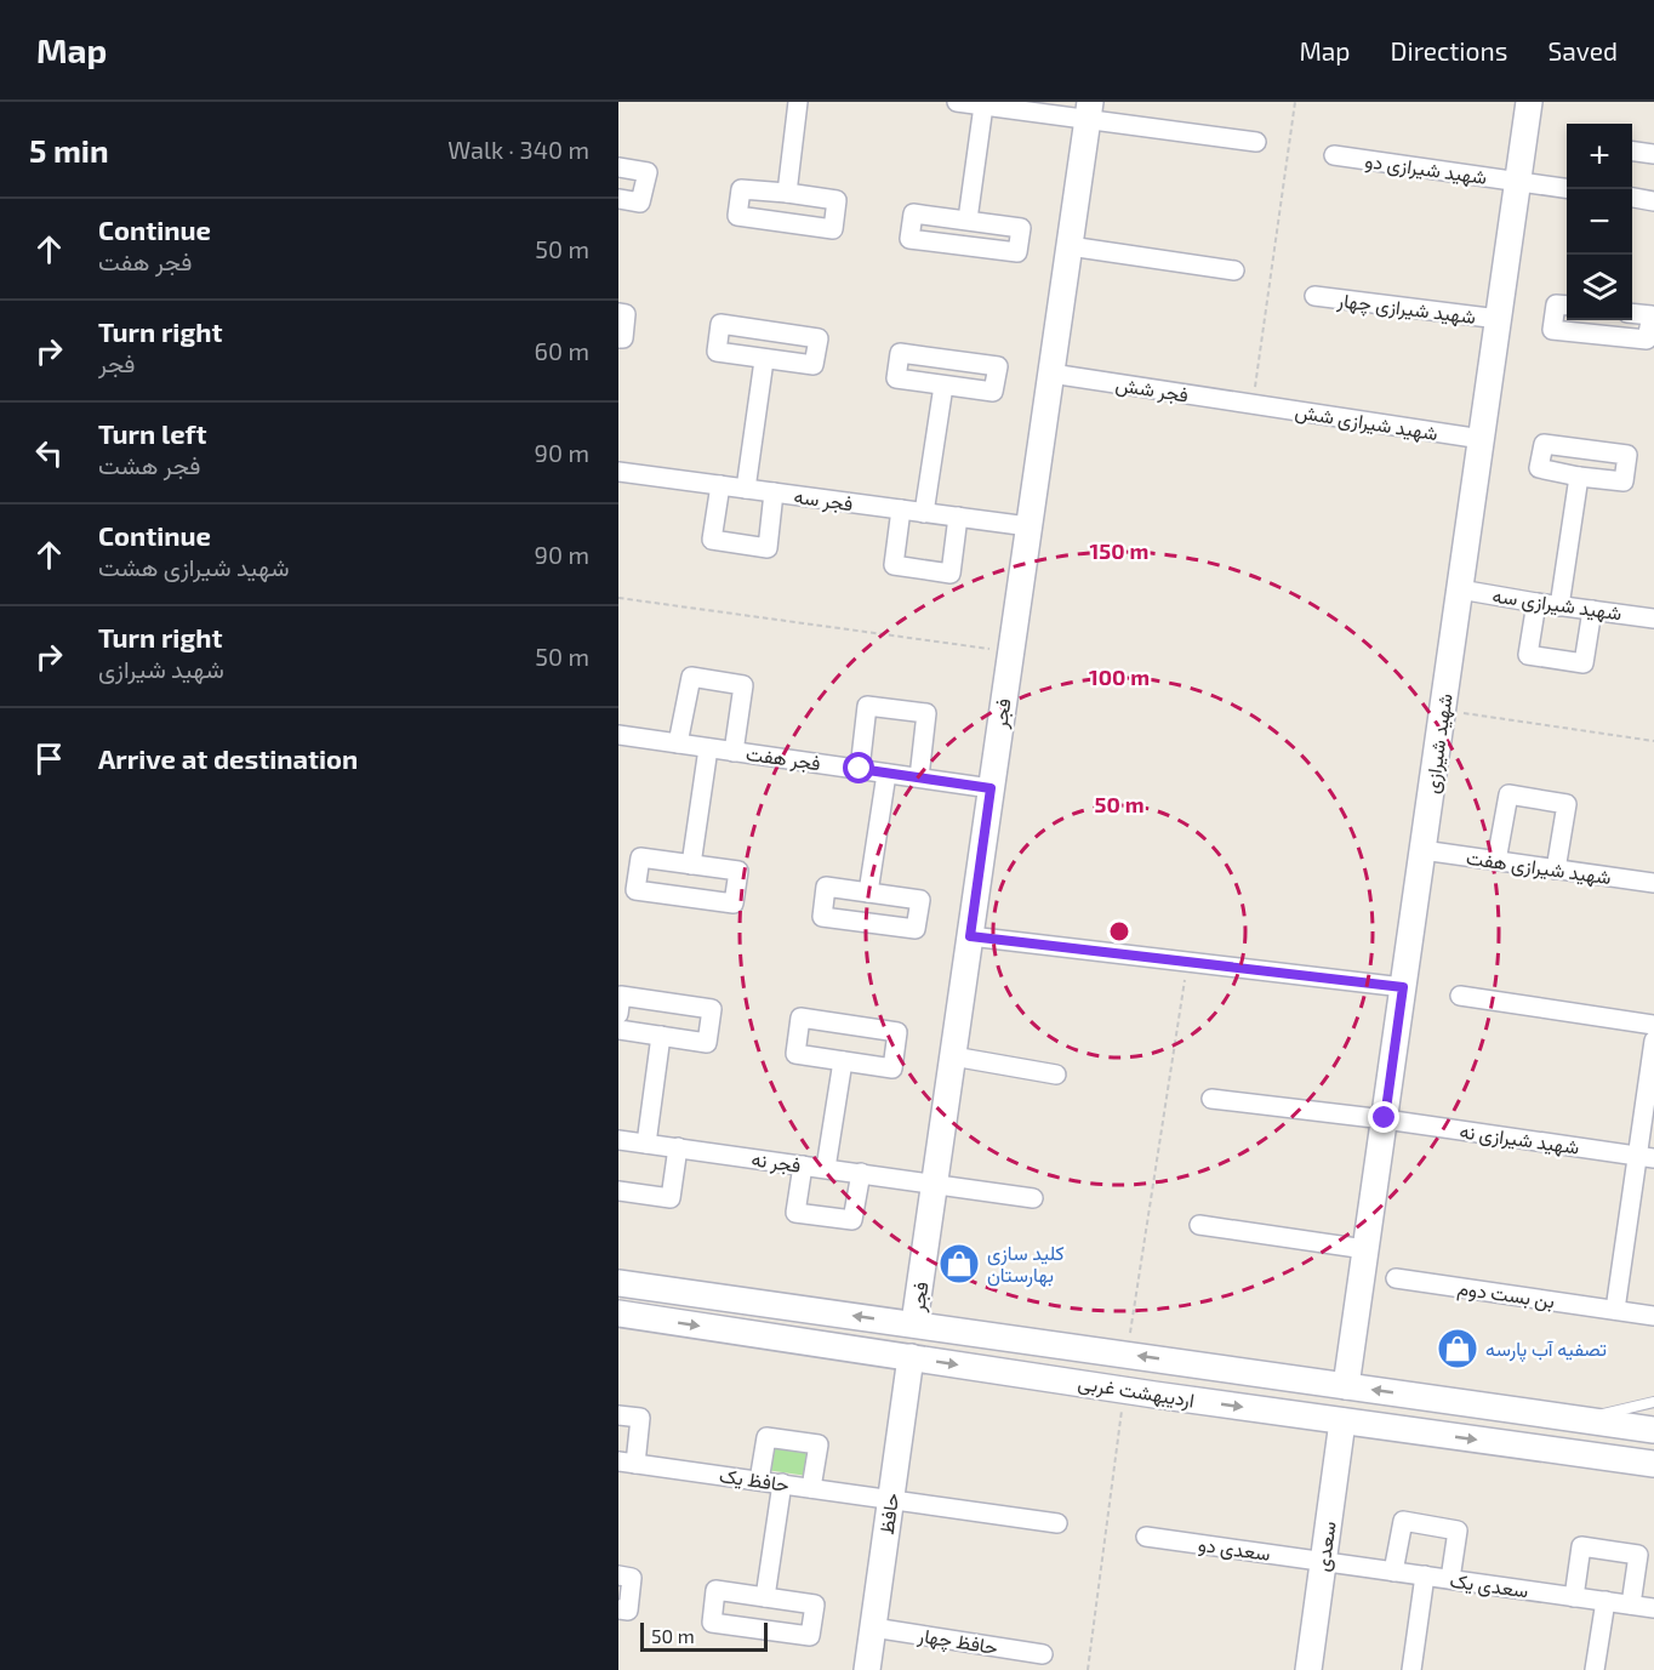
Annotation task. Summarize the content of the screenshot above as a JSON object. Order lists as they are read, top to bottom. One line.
{"streets":{"street":["شهید شیرازی دو","شهید شیرازی چهار","فجر شش","شهید شیرازی شش","فجر سه","شهید شیرازی سه","فجر","شهید شیرازی","فجر هفت","شهید شیرازی هفت","شهید شیرازی نه","فجر نه","بن بست دوم","اردیبهشت غربی","حافظ یک","حافظ","سعدی","سعدی دو","سعدی یک","حافظ چهار"]},"crossings":[["شهید شیرازی دو","شهید شیرازی"],["شهید شیرازی چهار","شهید شیرازی"],["فجر شش","شهید شیرازی شش"],["فجر شش","فجر"],["شهید شیرازی شش","شهید شیرازی"],["فجر سه","فجر"],["شهید شیرازی سه","شهید شیرازی"],["فجر","فجر هفت"],["فجر","فجر نه"],["فجر","اردیبهشت غربی"],["شهید شیرازی","شهید شیرازی هفت"],["شهید شیرازی","شهید شیرازی نه"],["شهید شیرازی","اردیبهشت غربی"],["اردیبهشت غربی","حافظ"],["اردیبهشت غربی","سعدی"],["حافظ یک","حافظ"],["حافظ","حافظ چهار"],["سعدی","سعدی دو"],["سعدی","سعدی یک"],["سعدی دو","سعدی یک"]],"places":{"shop":["کلید سازی بهارستان","تصفیه آب پارسه"]},"scale_bar":"50 m","page":{"header":"Map","nav":["Map","Directions","Saved"],"heading":["5 min","Walk · 340 m"],"map_buttons":["+","−"],"list":[["Continue","فجر هفت","50 m"],["Turn right","فجر","60 m"],["Turn left","فجر هشت","90 m"],["Continue","شهید شیرازی هشت","90 m"],["Turn right","شهید شیرازی","50 m"],"Arrive at destination"],"scale":"50 m"},"rings":["150 m","100 m","50 m"]}
